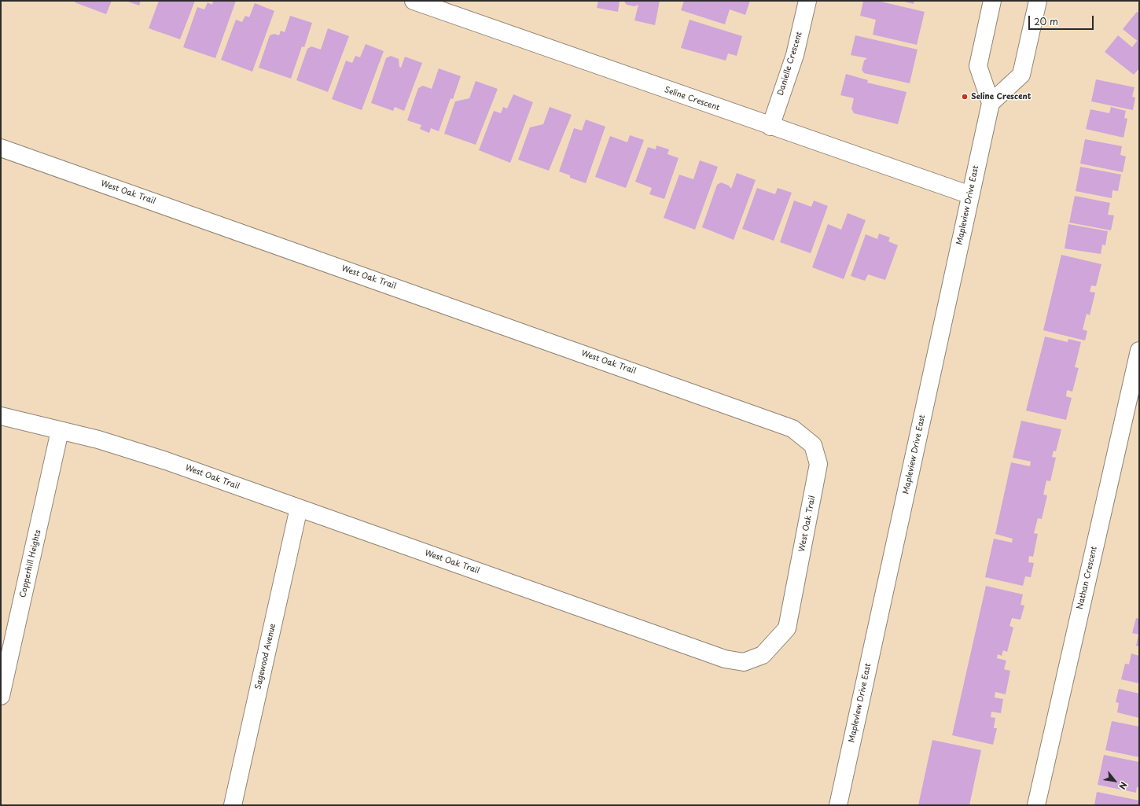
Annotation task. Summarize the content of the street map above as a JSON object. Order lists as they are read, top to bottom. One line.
{"streets":{"street":["Danielle Crescent","Seline Crescent","West Oak Trail","Mapleview Drive East","Copperhill Heights","Nathan Crescent","Sagewood Avenue"]},"crossings":[["Danielle Crescent","Seline Crescent"],["Seline Crescent","Mapleview Drive East"],["West Oak Trail","Copperhill Heights"],["West Oak Trail","Sagewood Avenue"]],"places":["Seline Crescent"],"scale_bar":"20 m","north":"bottom right"}
